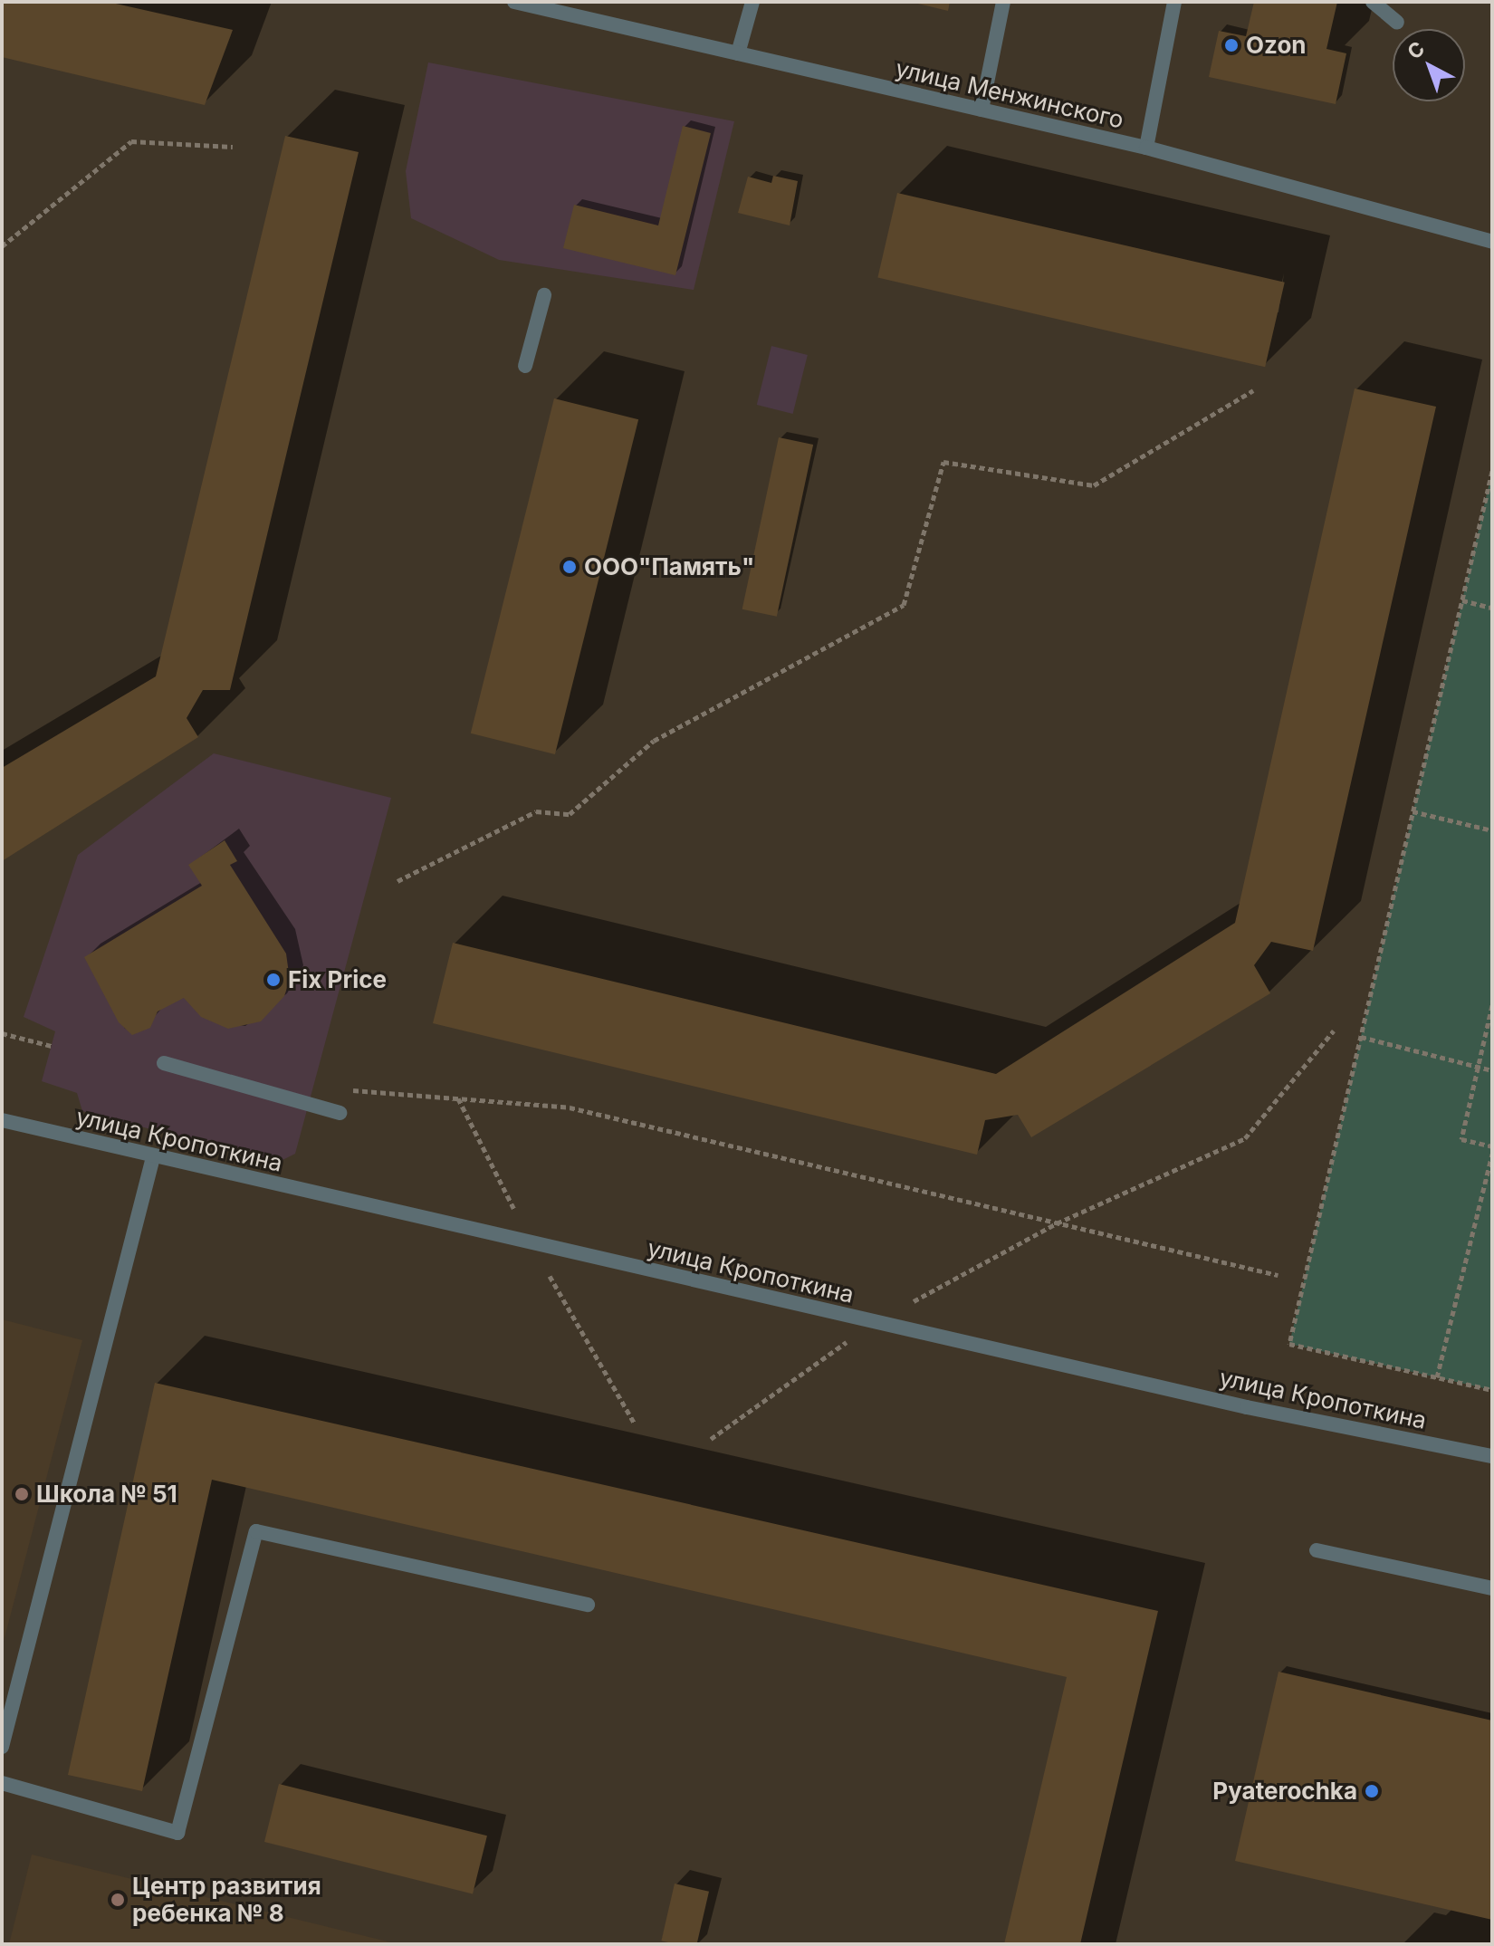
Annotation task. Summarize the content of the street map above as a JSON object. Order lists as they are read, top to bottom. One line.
{"streets":{"street":["улица Менжинского","улица Кропоткина"]},"places":["Ozon","ООО\"Память\"","Fix Price","Школа № 51","Pyaterochka","Центр развития ребенка № 8"],"north":"top left"}
